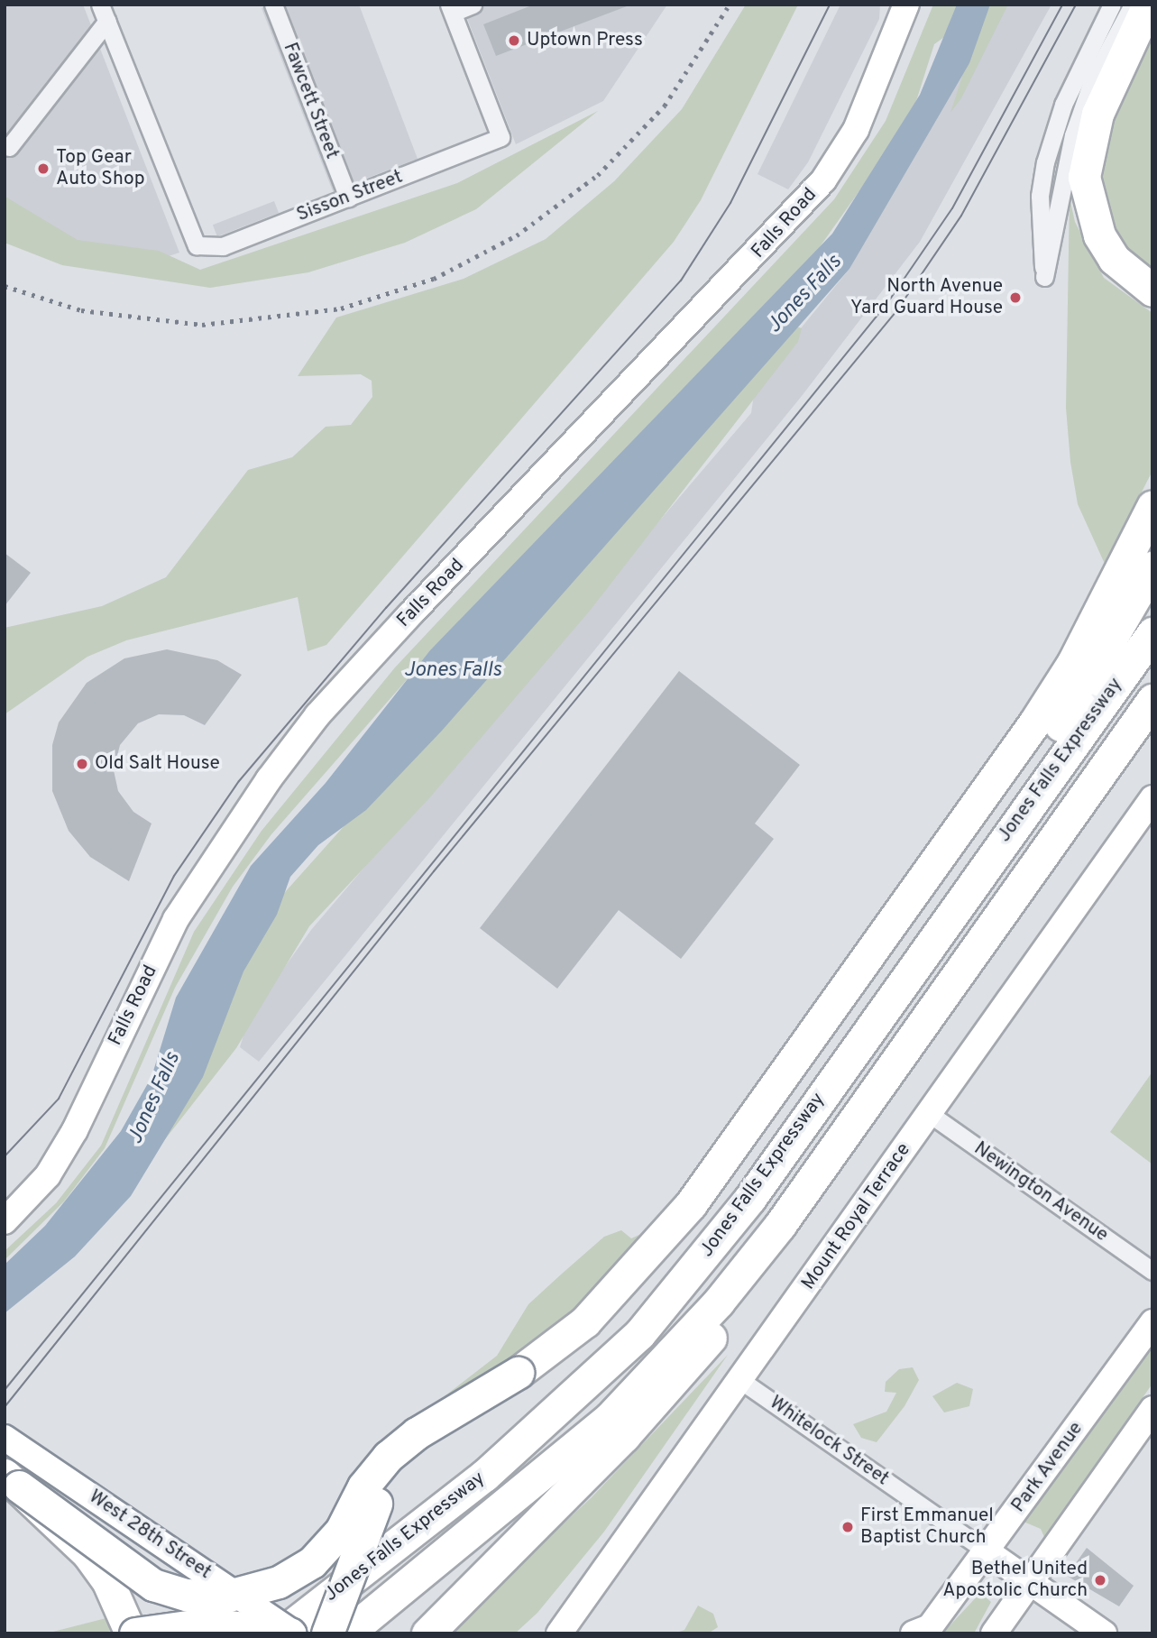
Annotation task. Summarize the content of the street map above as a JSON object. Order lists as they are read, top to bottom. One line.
{"streets":{"highway":["Jones Falls Expressway"],"main road":["Falls Road","Mount Royal Terrace","Whitelock Street","Park Avenue","West 28th Street"],"street":["Fawcett Street","Sisson Street","Newington Avenue"]},"crossings":[["Fawcett Street","Sisson Street"],["Newington Avenue","Mount Royal Terrace"],["Mount Royal Terrace","Whitelock Street"],["Whitelock Street","Park Avenue"]],"water":["Jones Falls"],"places":["Uptown Press","Top Gear Auto Shop","North Avenue Yard Guard House","Old Salt House","First Emmanuel Baptist Church","Bethel United Apostolic Church"]}
